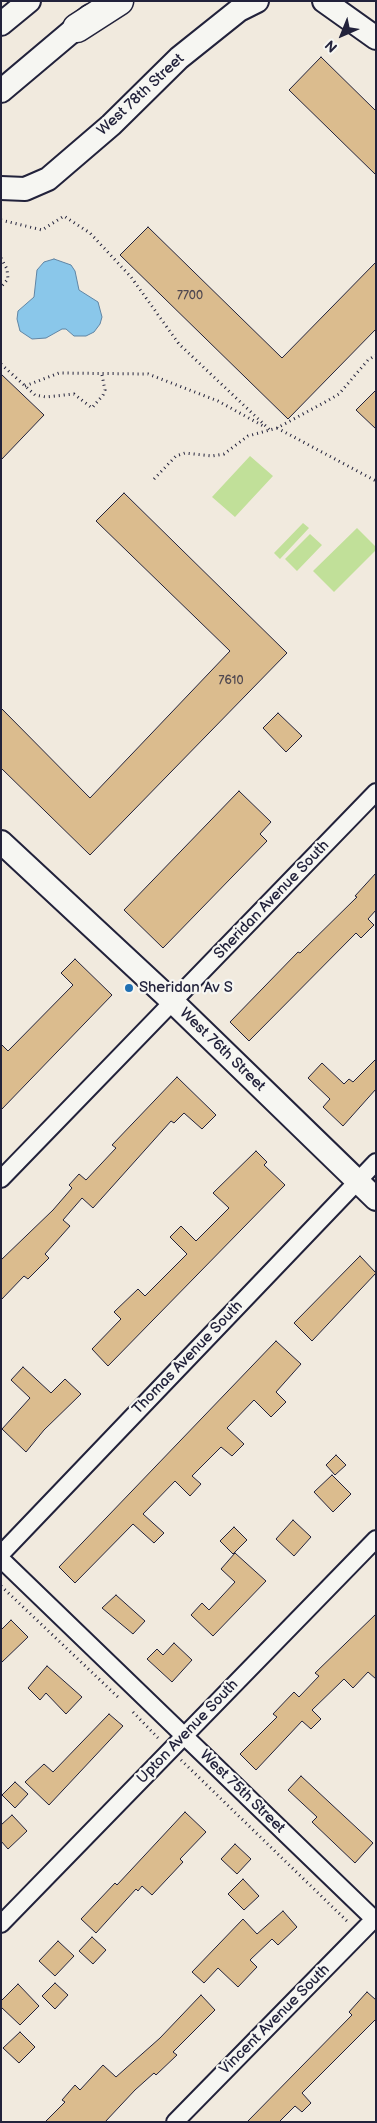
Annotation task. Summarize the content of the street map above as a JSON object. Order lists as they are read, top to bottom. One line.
{"streets":{"street":["West 78th Street","Sheridan Avenue South","West 76th Street","Thomas Avenue South","Upton Avenue South","West 75th Street","Vincent Avenue South"]},"crossings":[["Sheridan Avenue South","West 76th Street"],["West 76th Street","Thomas Avenue South"],["Upton Avenue South","West 75th Street"],["West 75th Street","Vincent Avenue South"]],"places":["Sheridan Av S"],"house_numbers":["7700","7610"],"north":"bottom left"}
